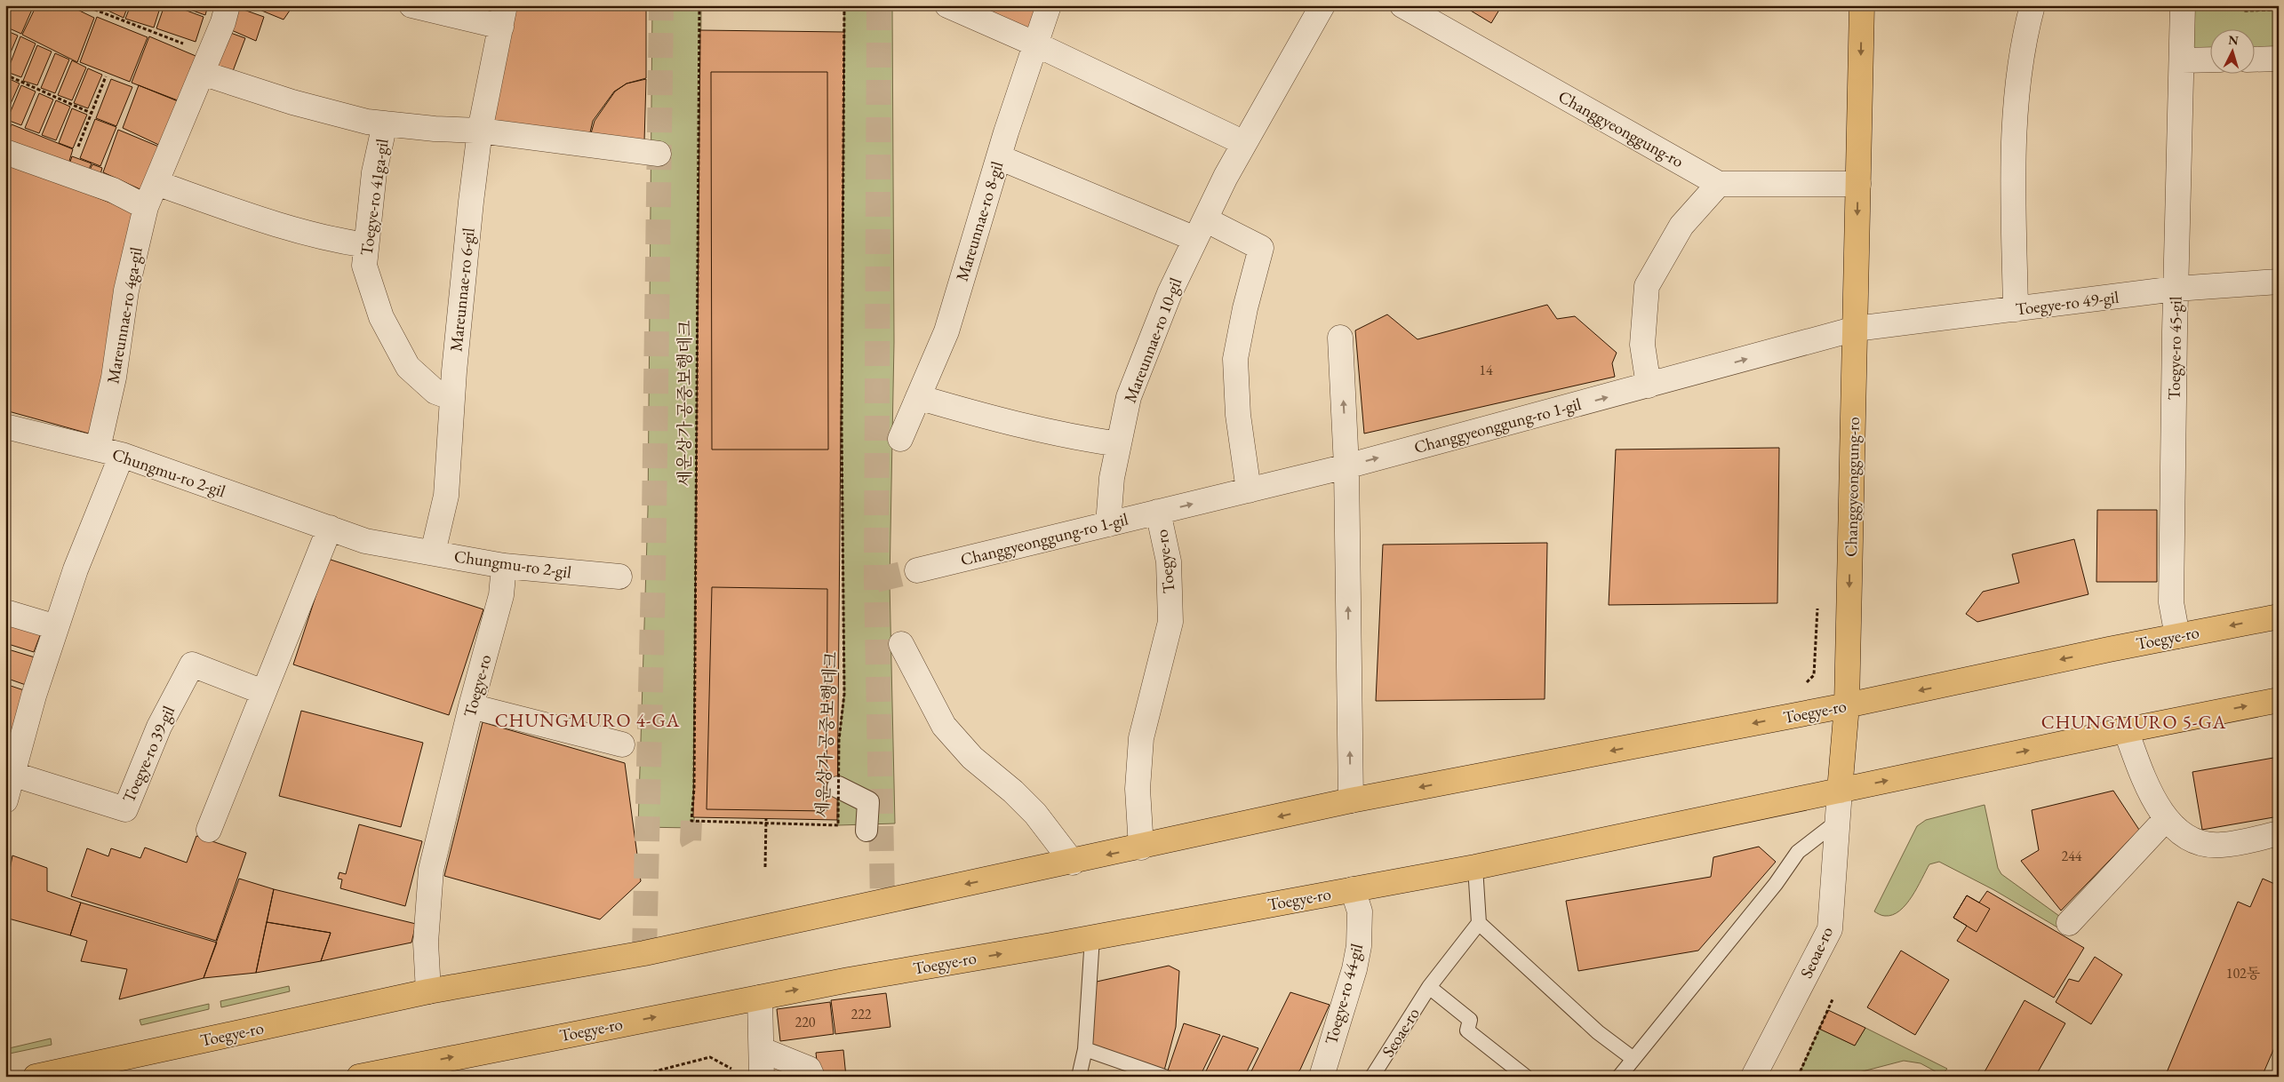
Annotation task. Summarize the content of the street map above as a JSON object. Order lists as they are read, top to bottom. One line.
{"streets":{"main road":["Changgyeonggung-ro","Toegye-ro"],"street":["Toegye-ro 41ga-gil","Mareunnae-ro 8-gil","Mareunnae-ro 6-gil","Toegye-ro 49-gil","Mareunnae-ro 4ga-gil","Mareunnae-ro 10-gil","Toegye-ro 45-gil","Changgyeonggung-ro 1-gil","Chungmu-ro 2-gil","Toegye-ro 39-gil","Seoae-ro","Toegye-ro 44-gil"],"path":["세운상가 공중보행데크"]},"crossings":[["Changgyeonggung-ro","Toegye-ro 49-gil"],["Changgyeonggung-ro","Changgyeonggung-ro 1-gil"],["Changgyeonggung-ro","Toegye-ro"],["Changgyeonggung-ro","Seoae-ro"],["Toegye-ro 41ga-gil","Mareunnae-ro 6-gil"],["Toegye-ro 41ga-gil","Mareunnae-ro 4ga-gil"],["Mareunnae-ro 6-gil","Chungmu-ro 2-gil"],["Toegye-ro 49-gil","Toegye-ro 45-gil"],["Toegye-ro 49-gil","Changgyeonggung-ro 1-gil"],["Mareunnae-ro 4ga-gil","Chungmu-ro 2-gil"],["Mareunnae-ro 10-gil","Changgyeonggung-ro 1-gil"],["Toegye-ro 45-gil","Toegye-ro"],["Changgyeonggung-ro 1-gil","Toegye-ro"],["Chungmu-ro 2-gil","Toegye-ro"],["Toegye-ro","Seoae-ro"],["Toegye-ro","Toegye-ro 44-gil"]],"one_way":["Changgyeonggung-ro 1-gil"],"districts":["CHUNGMURO 4-GA","CHUNGMURO 5-GA"],"house_numbers":["14","244","102동","222","220"],"north":"top"}
